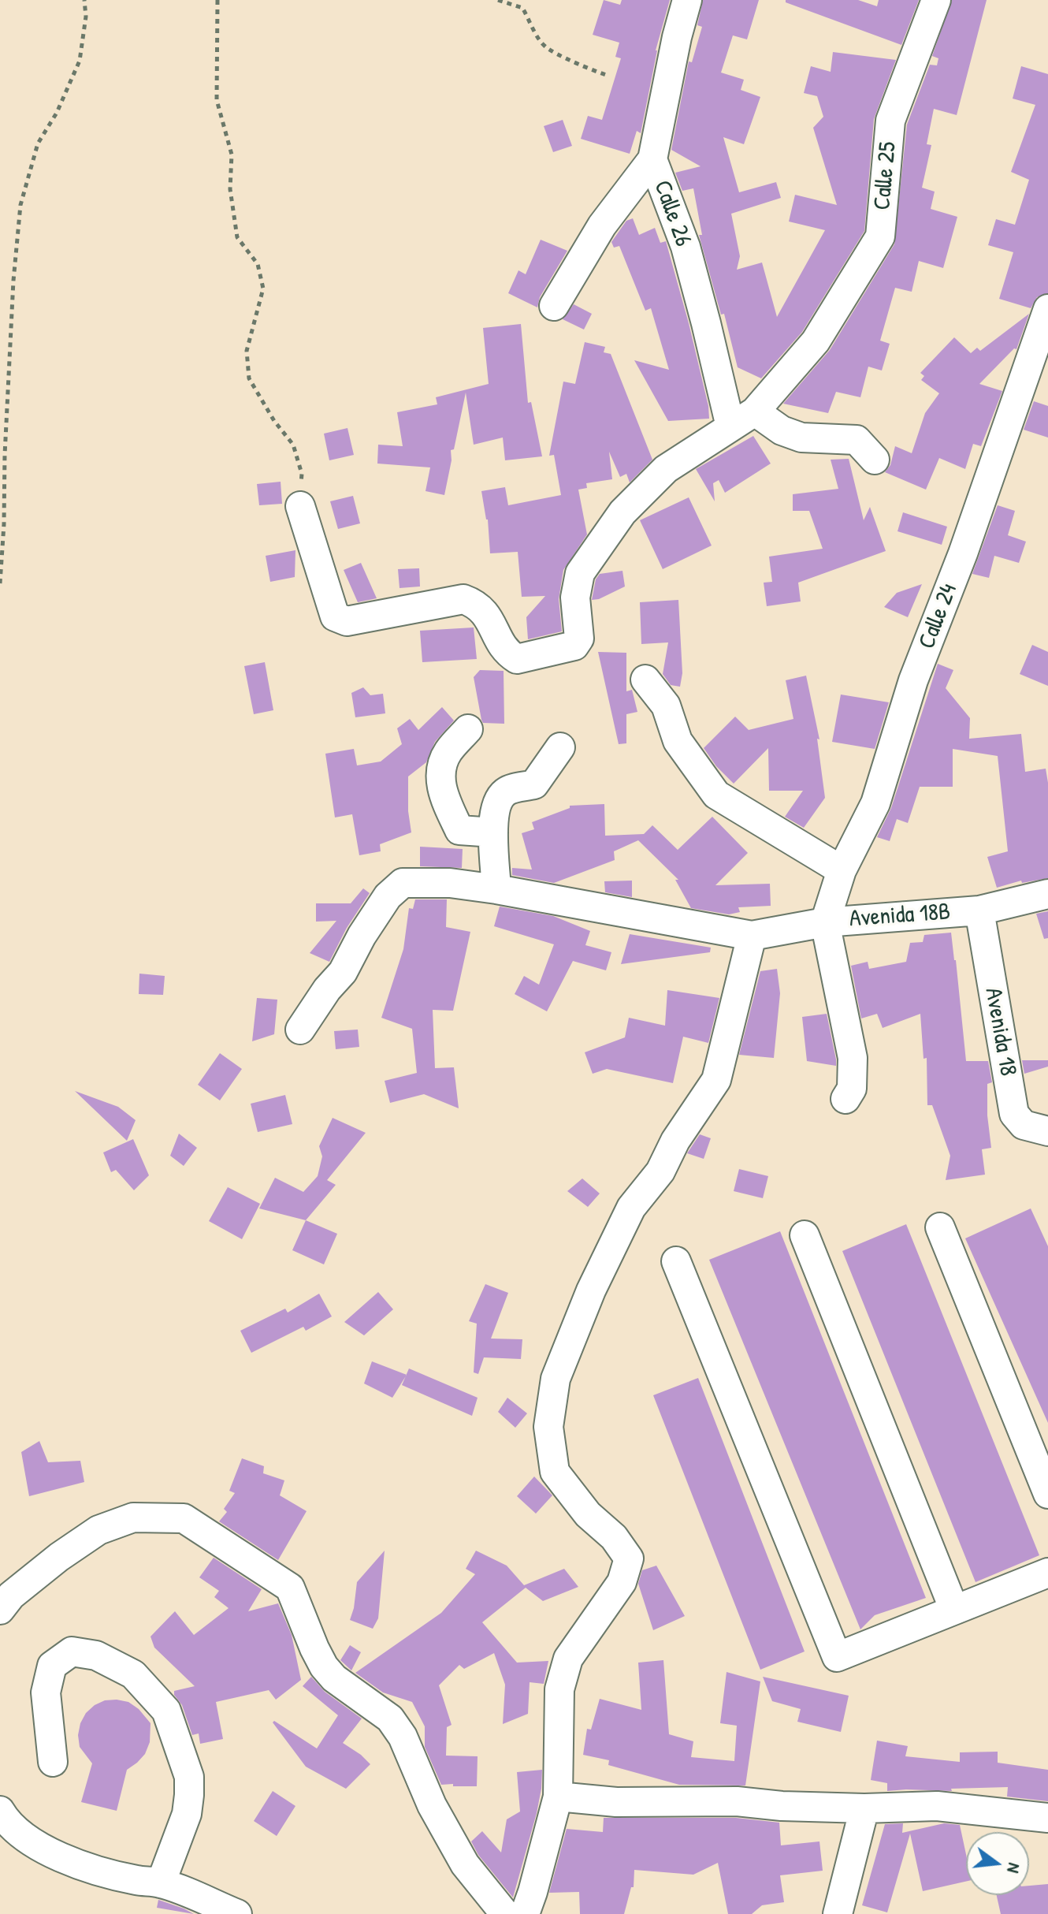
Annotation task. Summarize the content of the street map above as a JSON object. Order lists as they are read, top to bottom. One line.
{"streets":{"street":["Calle 25","Calle 26","Calle 24","Avenida 18B","Avenida 18"]},"crossings":[["Calle 25","Calle 26"],["Calle 24","Avenida 18B"],["Avenida 18B","Avenida 18"]],"north":"right"}
